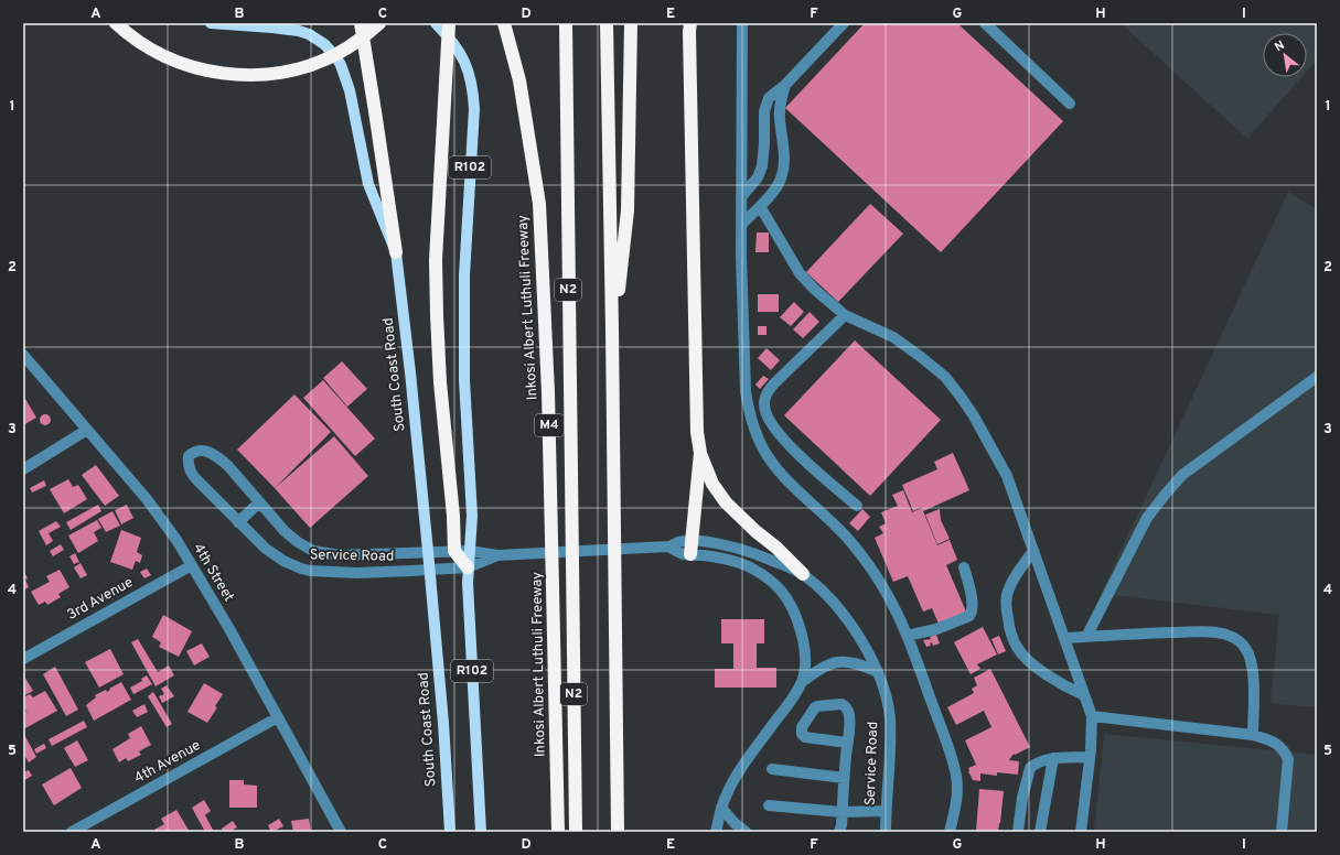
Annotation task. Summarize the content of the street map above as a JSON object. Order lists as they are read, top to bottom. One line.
{"streets":{"highway":["N2","Inkosi Albert Luthuli Freeway","M4"],"main road":["R102","South Coast Road"],"street":["Service Road","4th Street","3rd Avenue","4th Avenue"]},"crossings":[["R102","Service Road"],["South Coast Road","Service Road"],["4th Street","3rd Avenue"],["4th Street","4th Avenue"]],"north":"top left","grid":{"columns":["A","B","C","D","E","F","G","H","I"],"rows":["1","2","3","4","5"]}}
